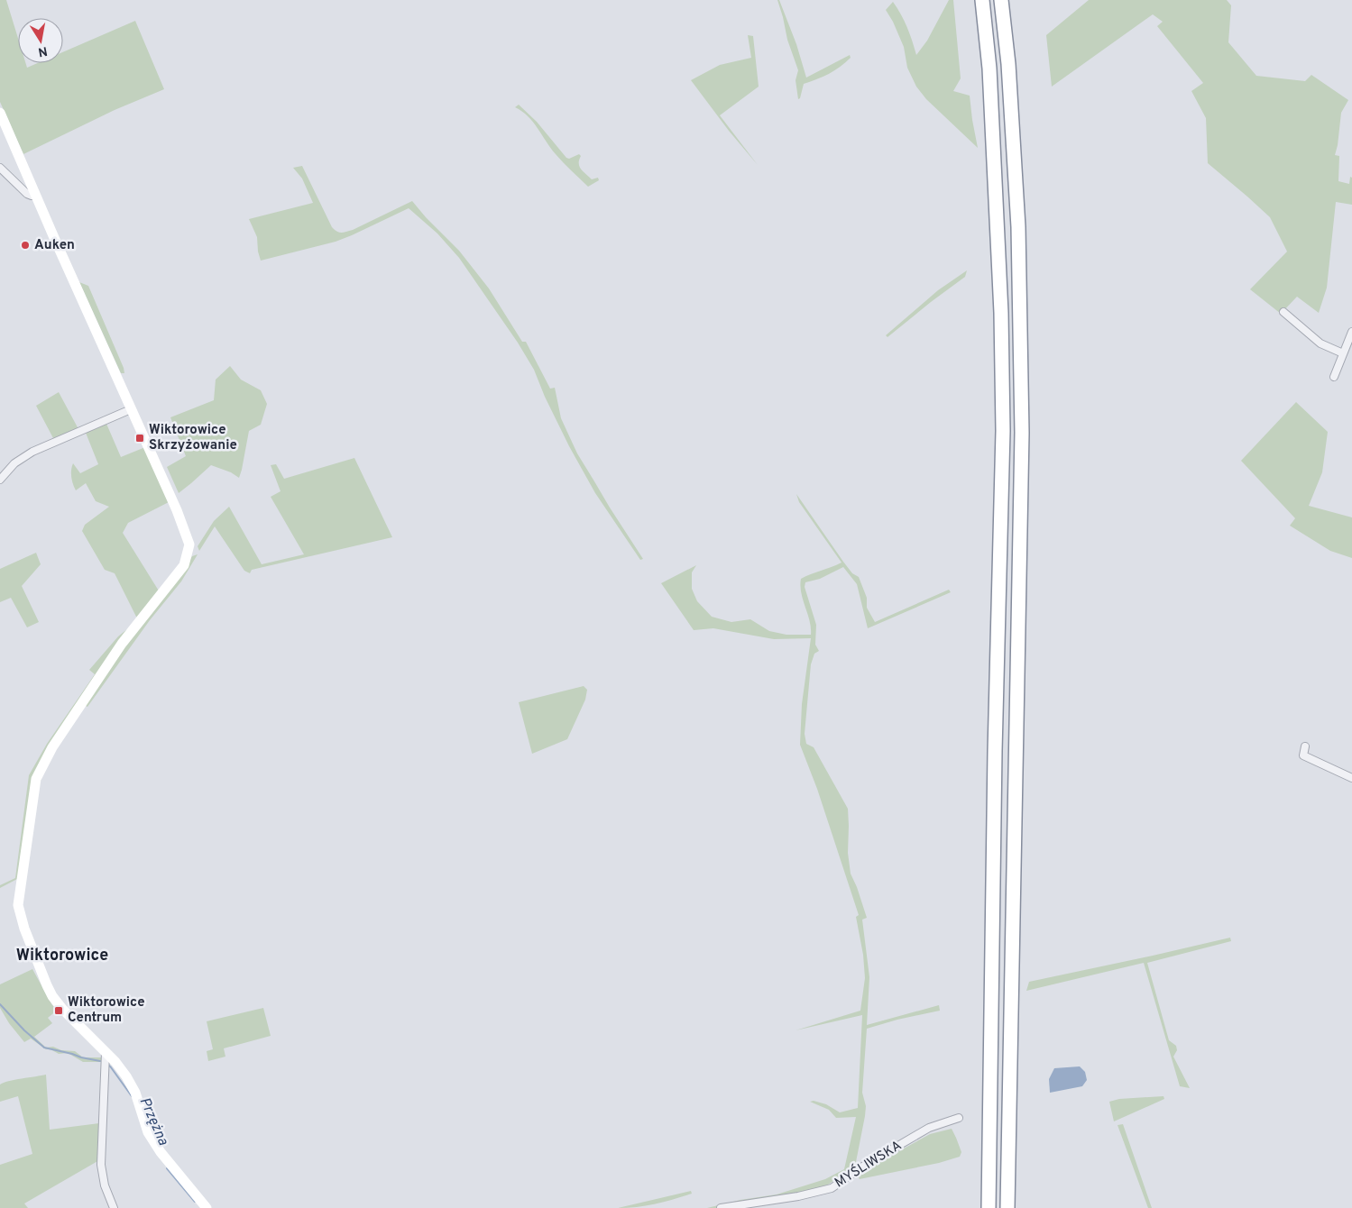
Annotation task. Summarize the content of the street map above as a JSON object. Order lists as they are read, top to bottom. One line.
{"streets":{"street":["MYŚLIWSKA"]},"districts":["Wiktorowice"],"water":["Przężna"],"places":{"other":["Auken"],"transit":["Wiktorowice Skrzyżowanie","Wiktorowice Centrum"]},"north":"bottom"}
